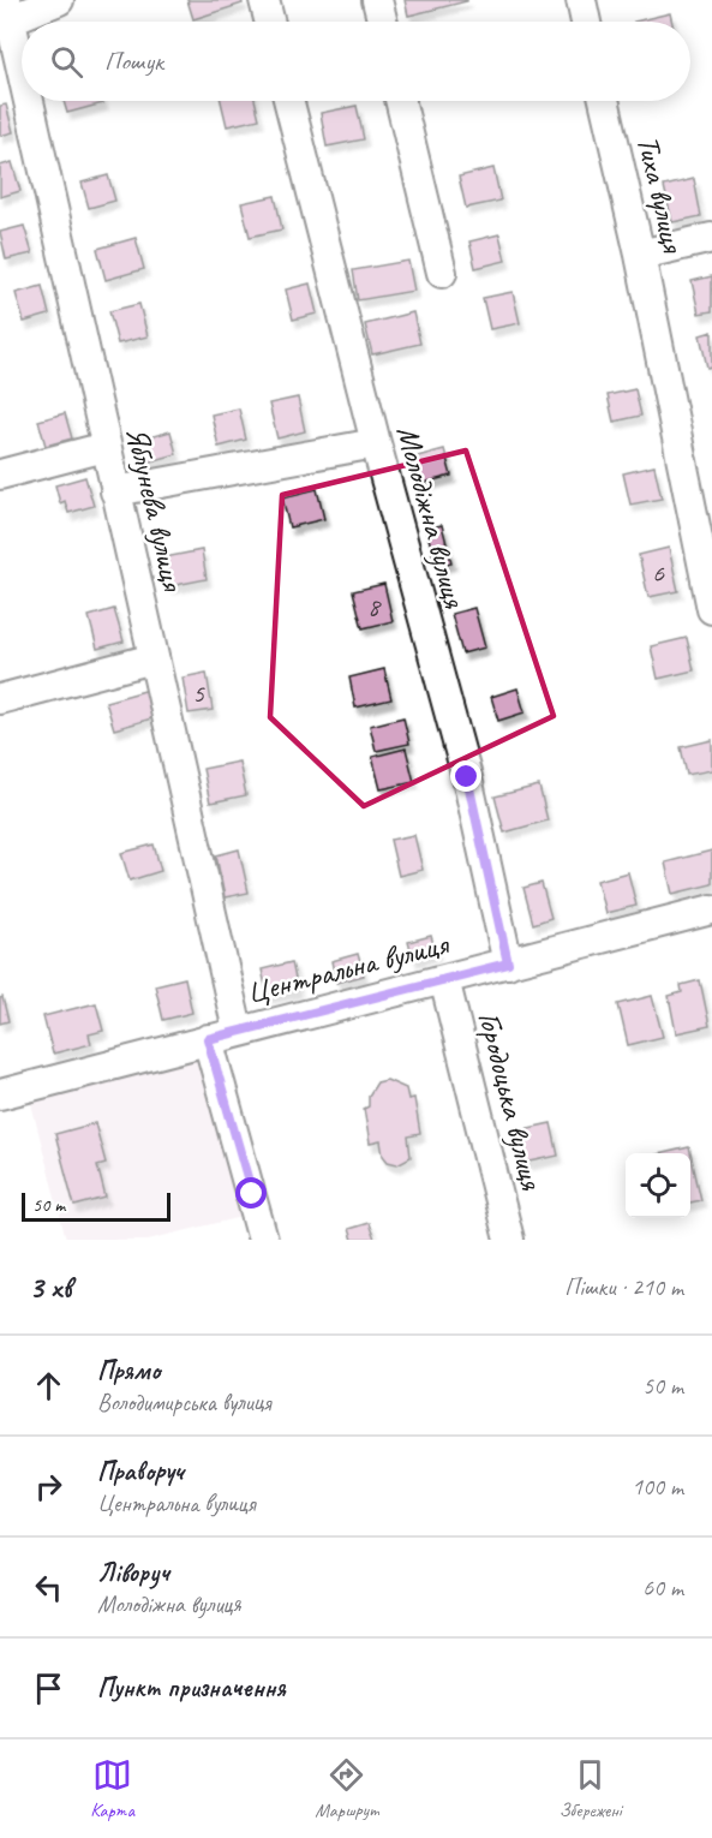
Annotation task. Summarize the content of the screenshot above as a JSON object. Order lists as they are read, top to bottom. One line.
{"streets":{"street":["Тиха вулиця","Яблунева вулиця","Молодіжна вулиця","Центральна вулиця","Городоцька вулиця"]},"crossings":[["Яблунева вулиця","Центральна вулиця"],["Молодіжна вулиця","Центральна вулиця"],["Центральна вулиця","Городоцька вулиця"]],"house_numbers":["6","8","5"],"scale_bar":"50 m","page":{"search":"Пошук","scale":"50 m","heading":["3 хв","Пішки · 210 m"],"list":[["Прямо","Володимирська вулиця","50 m"],["Праворуч","Центральна вулиця","100 m"],["Ліворуч","Молодіжна вулиця","60 m"],"Пункт призначення"],"nav":["Карта","Маршрут","Збережені"]}}
